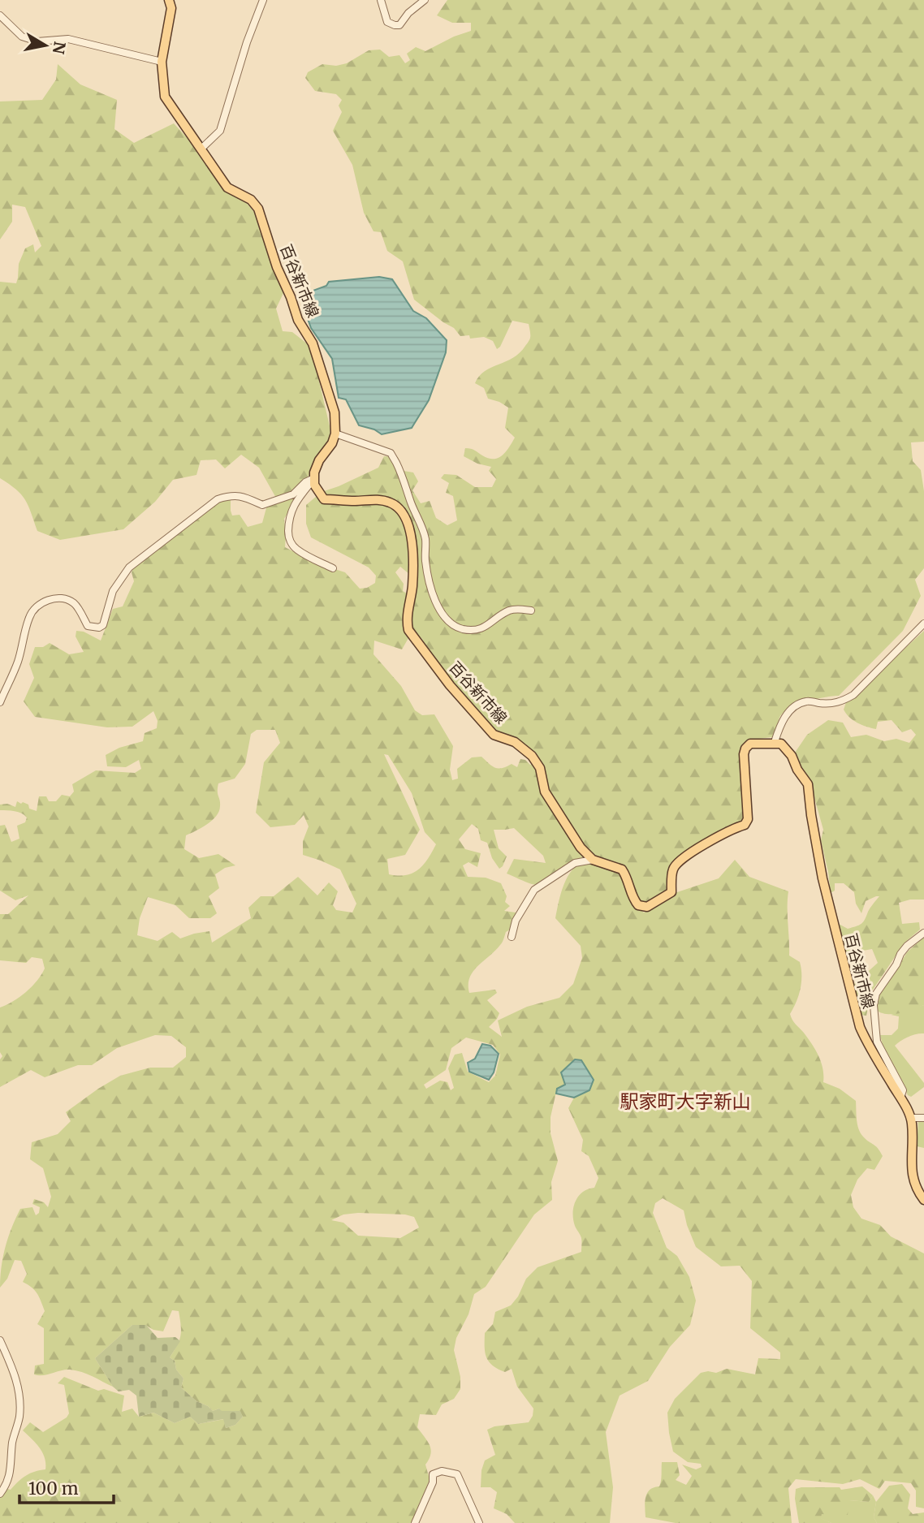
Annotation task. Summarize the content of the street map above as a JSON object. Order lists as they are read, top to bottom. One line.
{"streets":{"main road":["百谷新市線"]},"districts":["駅家町大字新山"],"scale_bar":"100 m","north":"right"}
